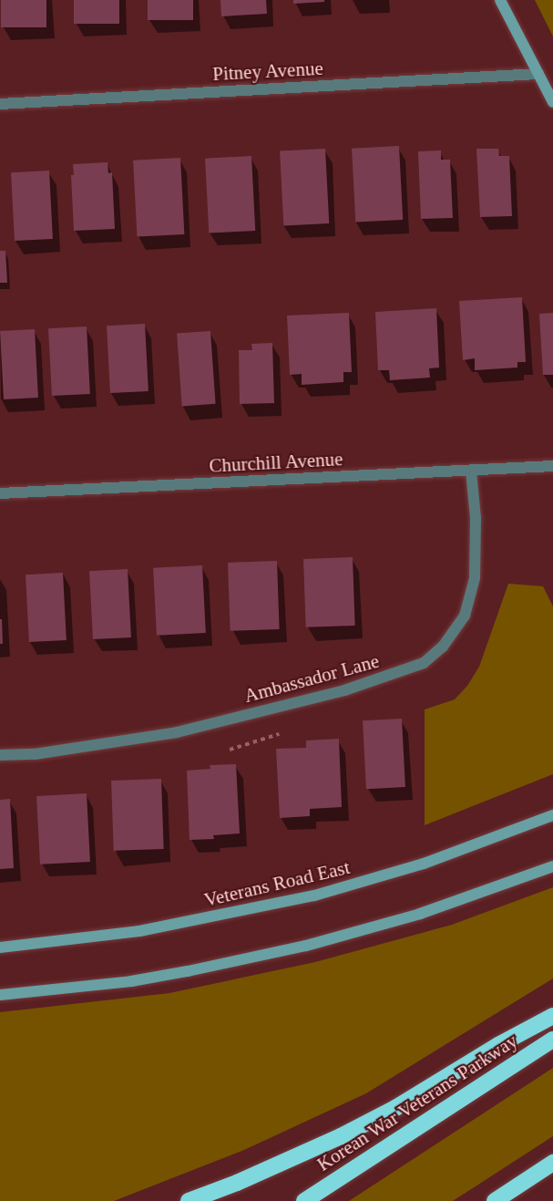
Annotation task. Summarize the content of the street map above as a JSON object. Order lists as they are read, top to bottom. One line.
{"streets":{"highway":["Korean War Veterans Parkway"],"street":["Pitney Avenue","Churchill Avenue","Ambassador Lane","Veterans Road East"]},"crossings":[["Churchill Avenue","Ambassador Lane"]]}
